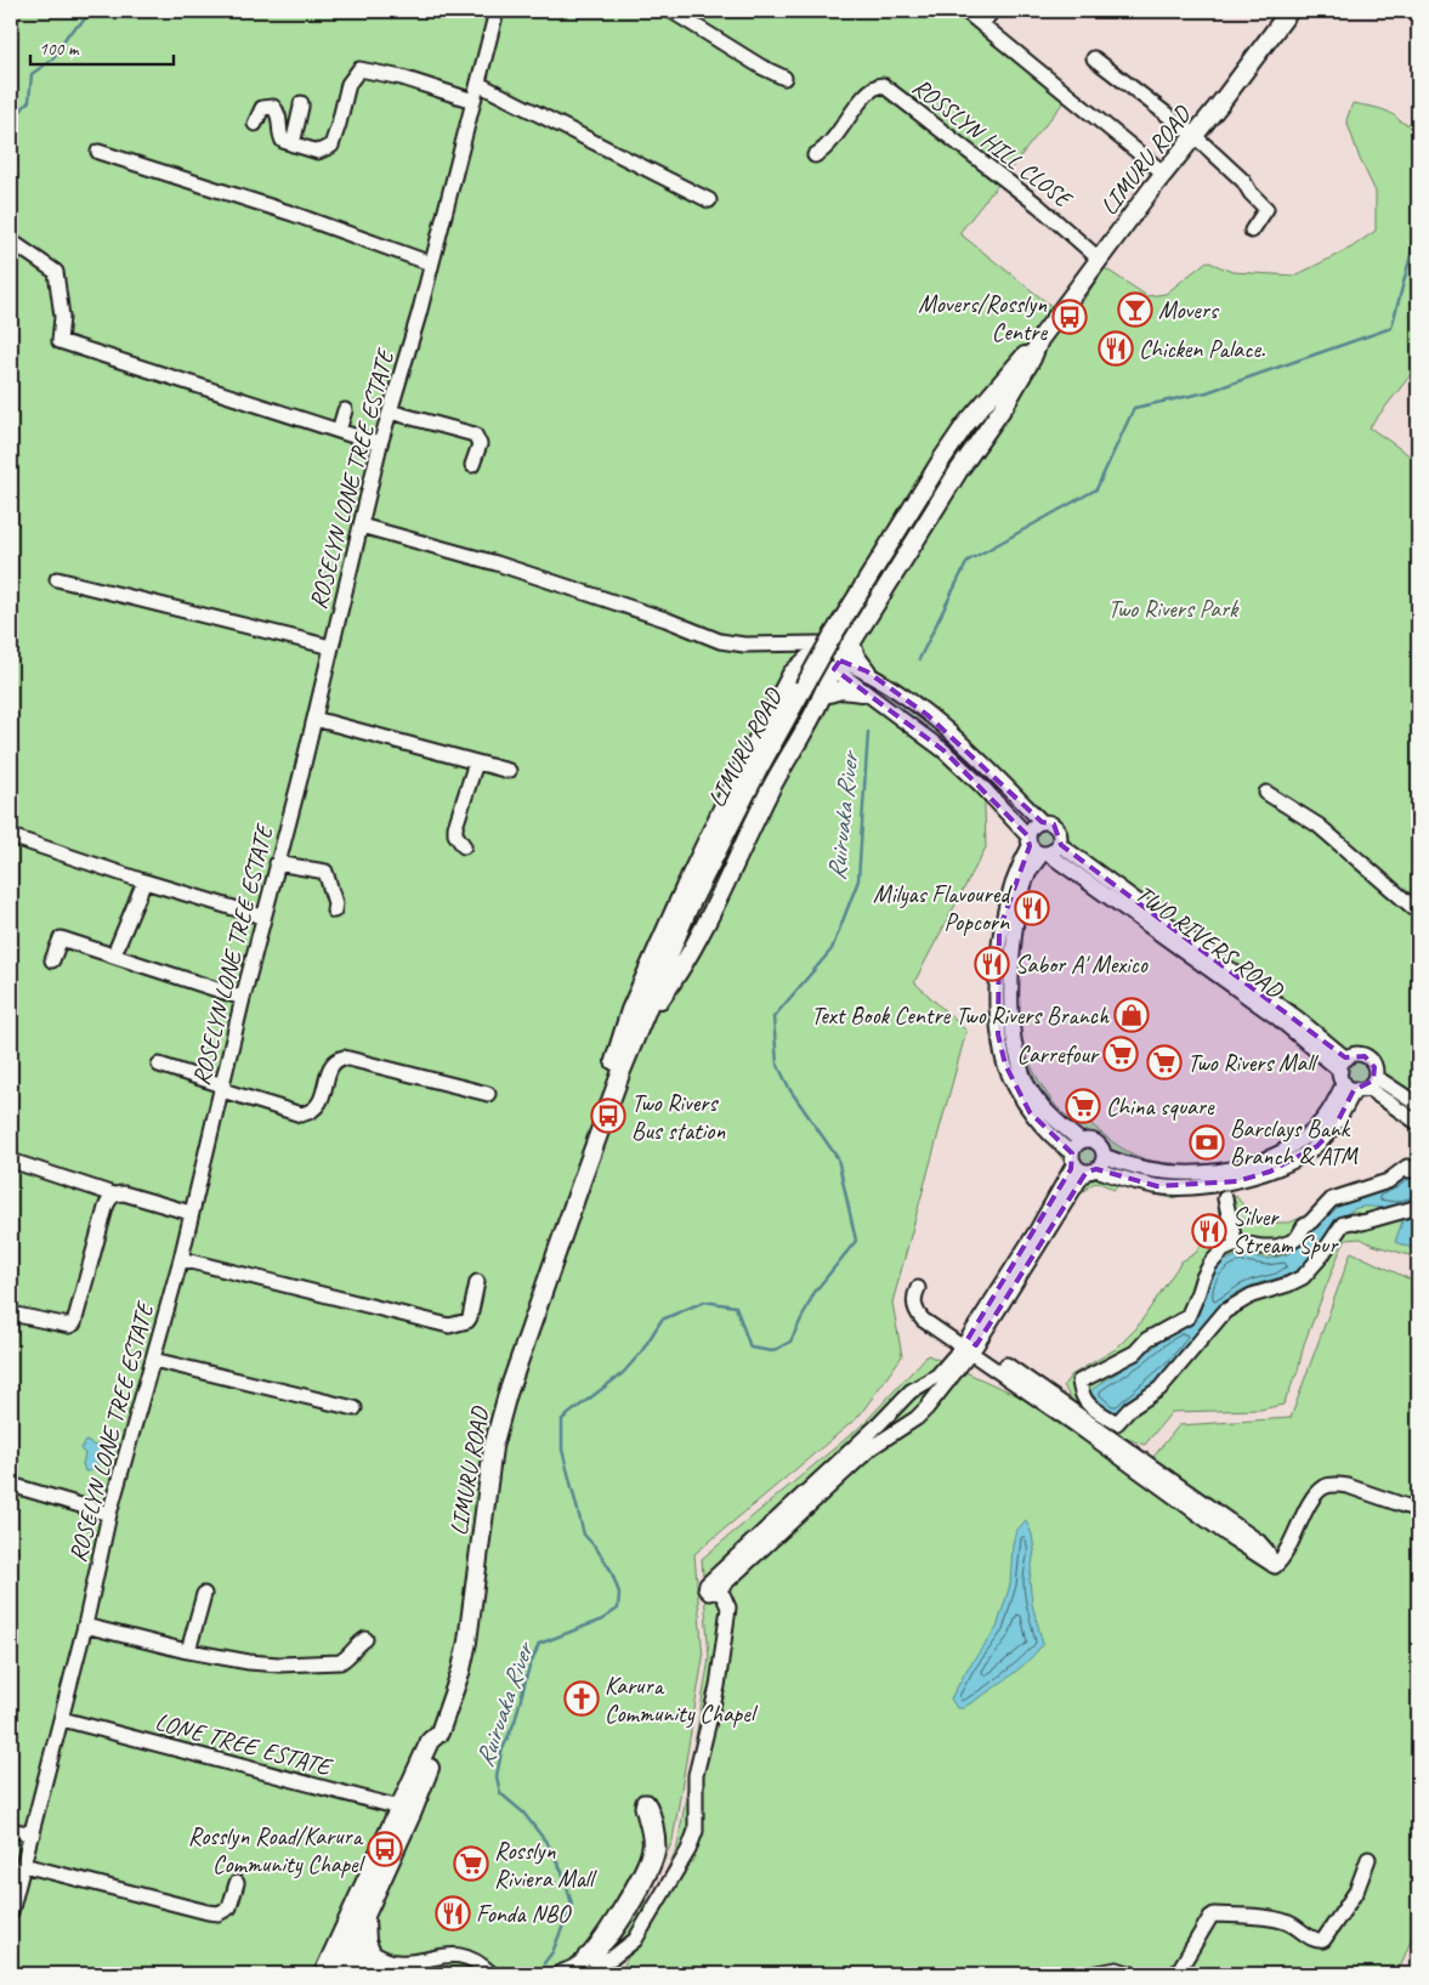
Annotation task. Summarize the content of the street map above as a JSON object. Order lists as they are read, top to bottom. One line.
{"streets":{"main road":["LIMURU ROAD"],"street":["ROSSLYN HILL CLOSE","ROSELYN LONE TREE ESTATE","TWO RIVERS ROAD","LONE TREE ESTATE"]},"crossings":[["ROSSLYN HILL CLOSE","LIMURU ROAD"],["LIMURU ROAD","LONE TREE ESTATE"],["ROSELYN LONE TREE ESTATE","LONE TREE ESTATE"]],"water":["Ruiruaka River"],"parks":["Two Rivers Park"],"places":{"bar":["Movers"],"bus stop":["Movers/Rosslyn Centre","Two Rivers Bus station","Rosslyn Road/Karura Community Chapel"],"restaurant":["Chicken Palace.","Milyas Flavoured Popcorn","Sabor A' Mexico","Silver Stream Spur","Fonda NBO"],"shop":["Text Book Centre Two Rivers Branch"],"supermarket":["Carrefour","Two Rivers Mall","China square","Rosslyn Riviera Mall"],"bank":["Barclays Bank Branch & ATM"],"church":["Karura Community Chapel"]},"scale_bar":"100 m"}
